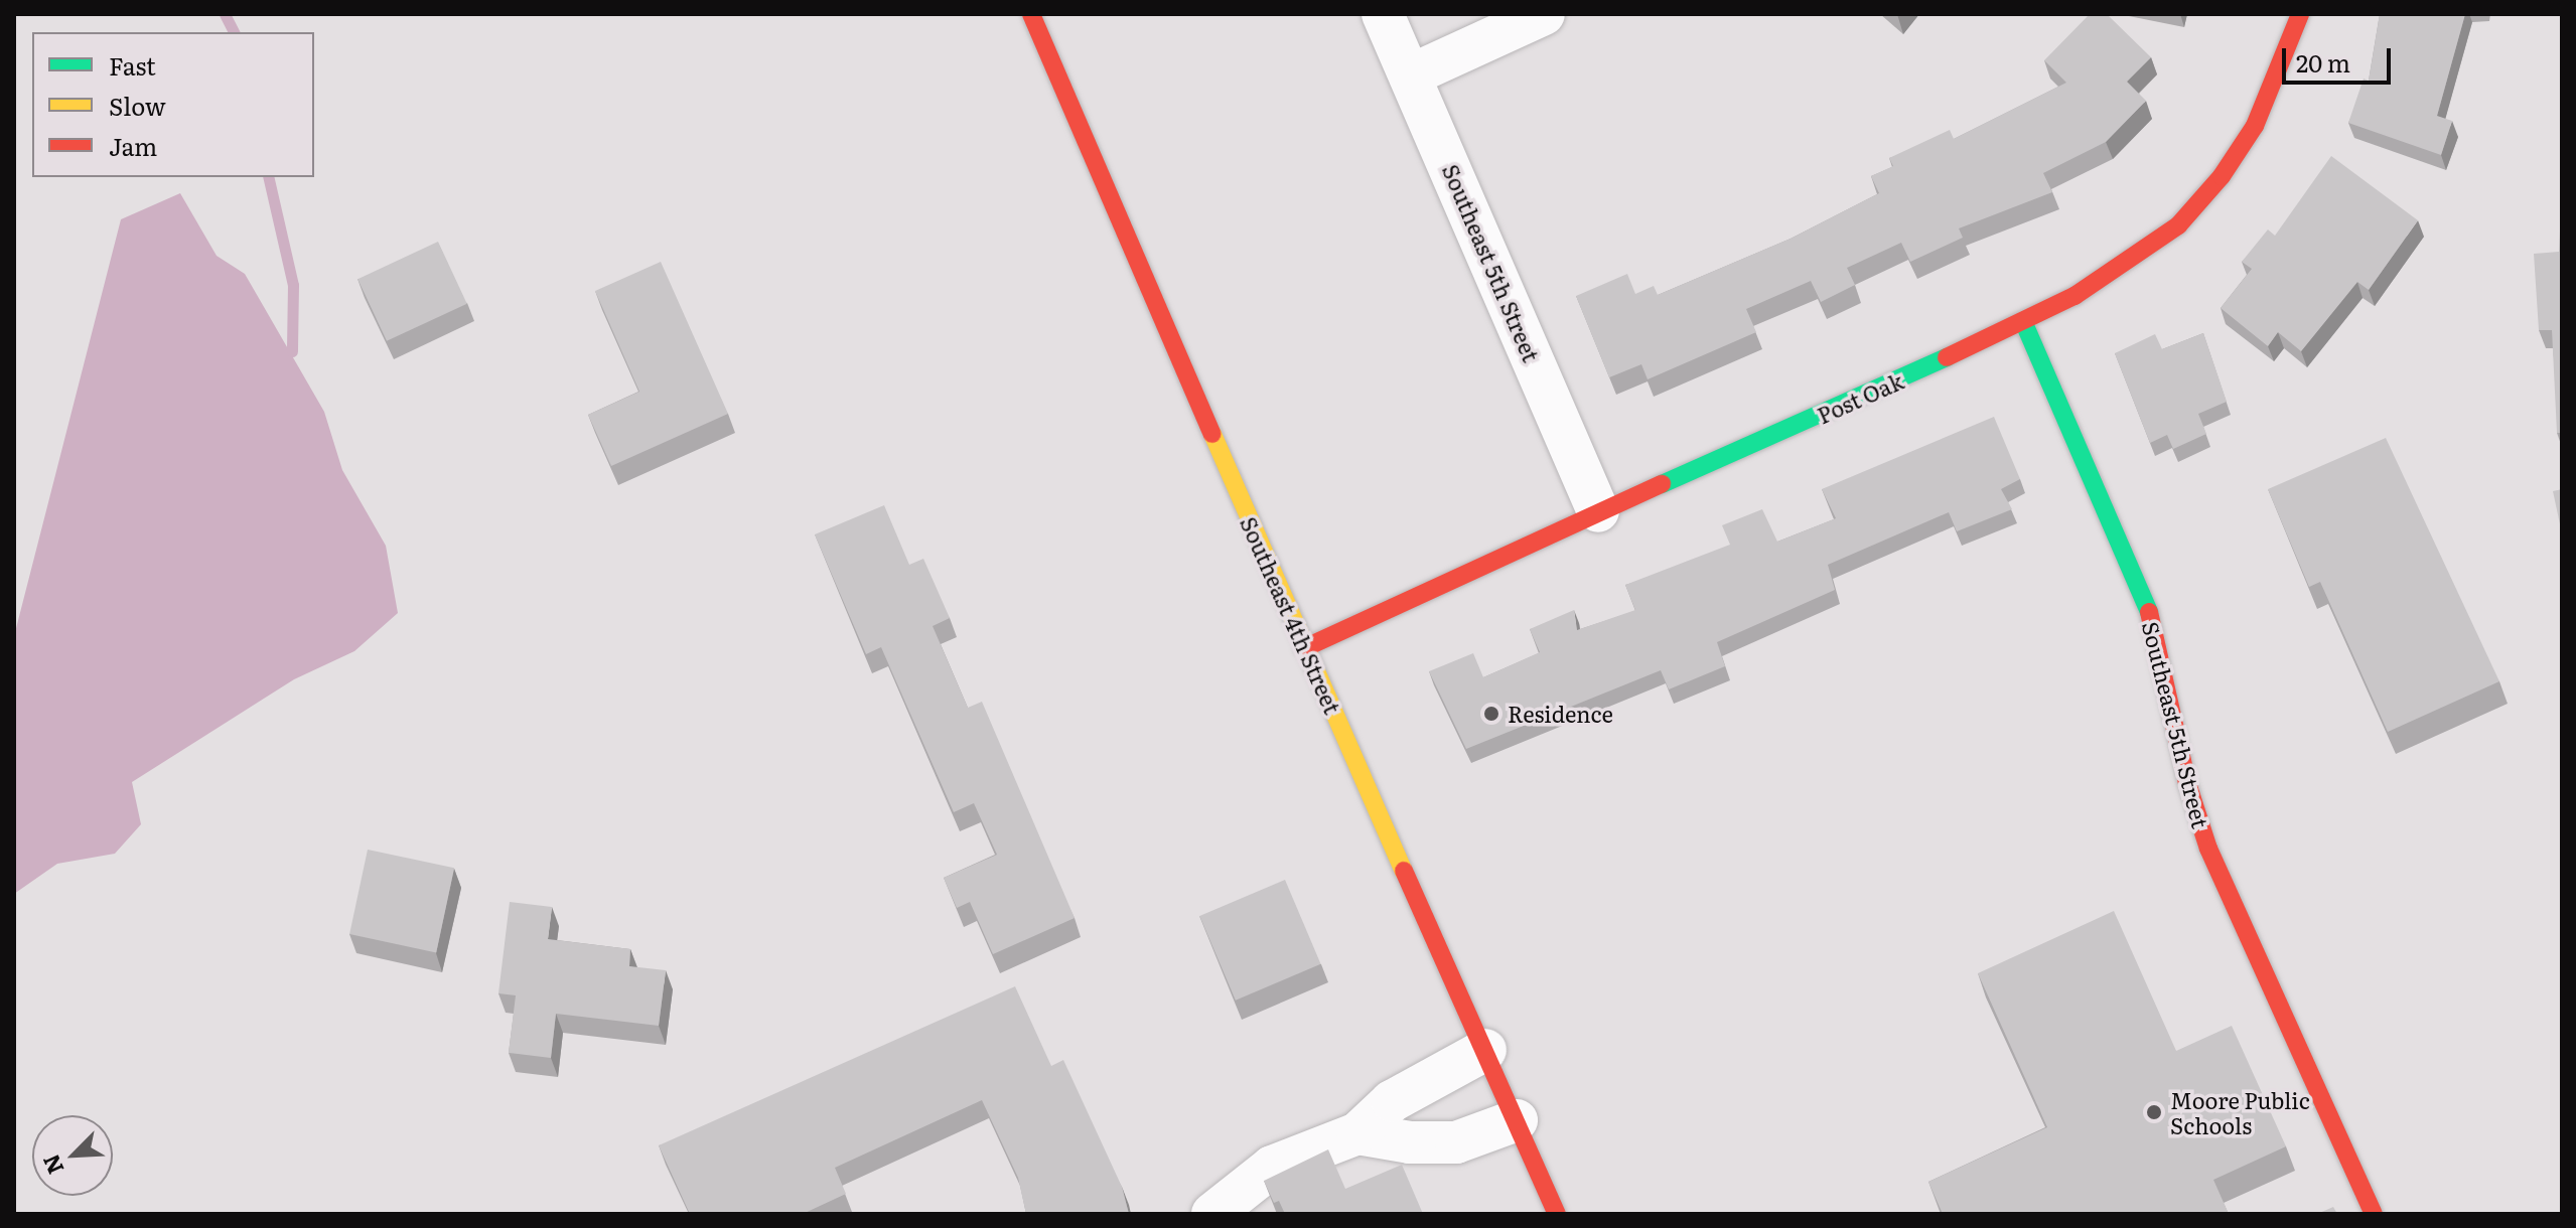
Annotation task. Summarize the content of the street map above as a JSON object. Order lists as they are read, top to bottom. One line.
{"streets":{"street":["Southeast 5th Street","Post Oak","Southeast 4th Street"]},"crossings":[["Southeast 5th Street","Post Oak"],["Post Oak","Southeast 4th Street"]],"places":["Residence","Moore Public Schools"],"legend":["Fast","Slow","Jam"],"scale_bar":"20 m","north":"bottom left"}
